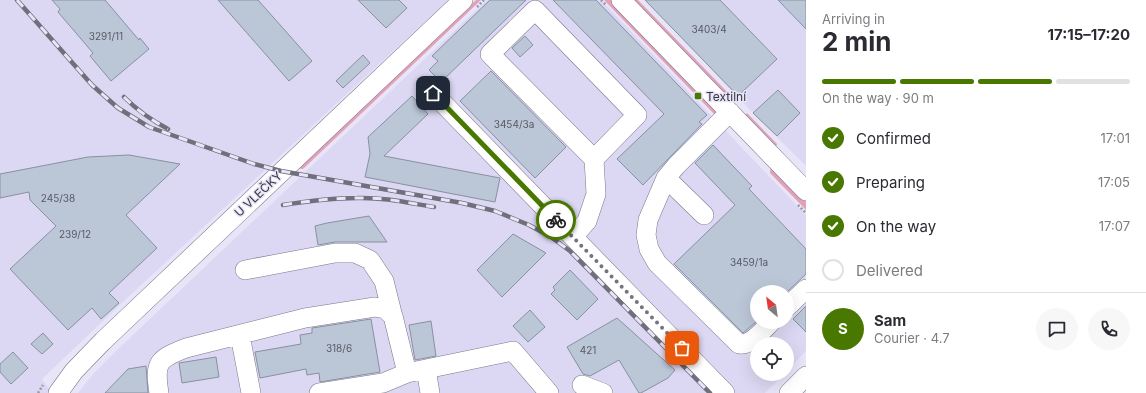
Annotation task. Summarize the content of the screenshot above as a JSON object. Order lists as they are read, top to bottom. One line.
{"streets":{"street":["U VLEČKY"]},"places":{"transit":["Textilní"]},"house_numbers":["3403/4","3291/11","3454/3a","245/38","239/12","3459/1a","318/6","421"],"north":"top left","page":{"heading":["2 min","Arriving in","17:15–17:20"],"panel":["Sam","Courier · 4.7"],"bar":"On the way · 90 m","list":[["Confirmed","17:01"],["Preparing","17:05"],["On the way","17:07"],"Delivered"],"round":"S"}}
